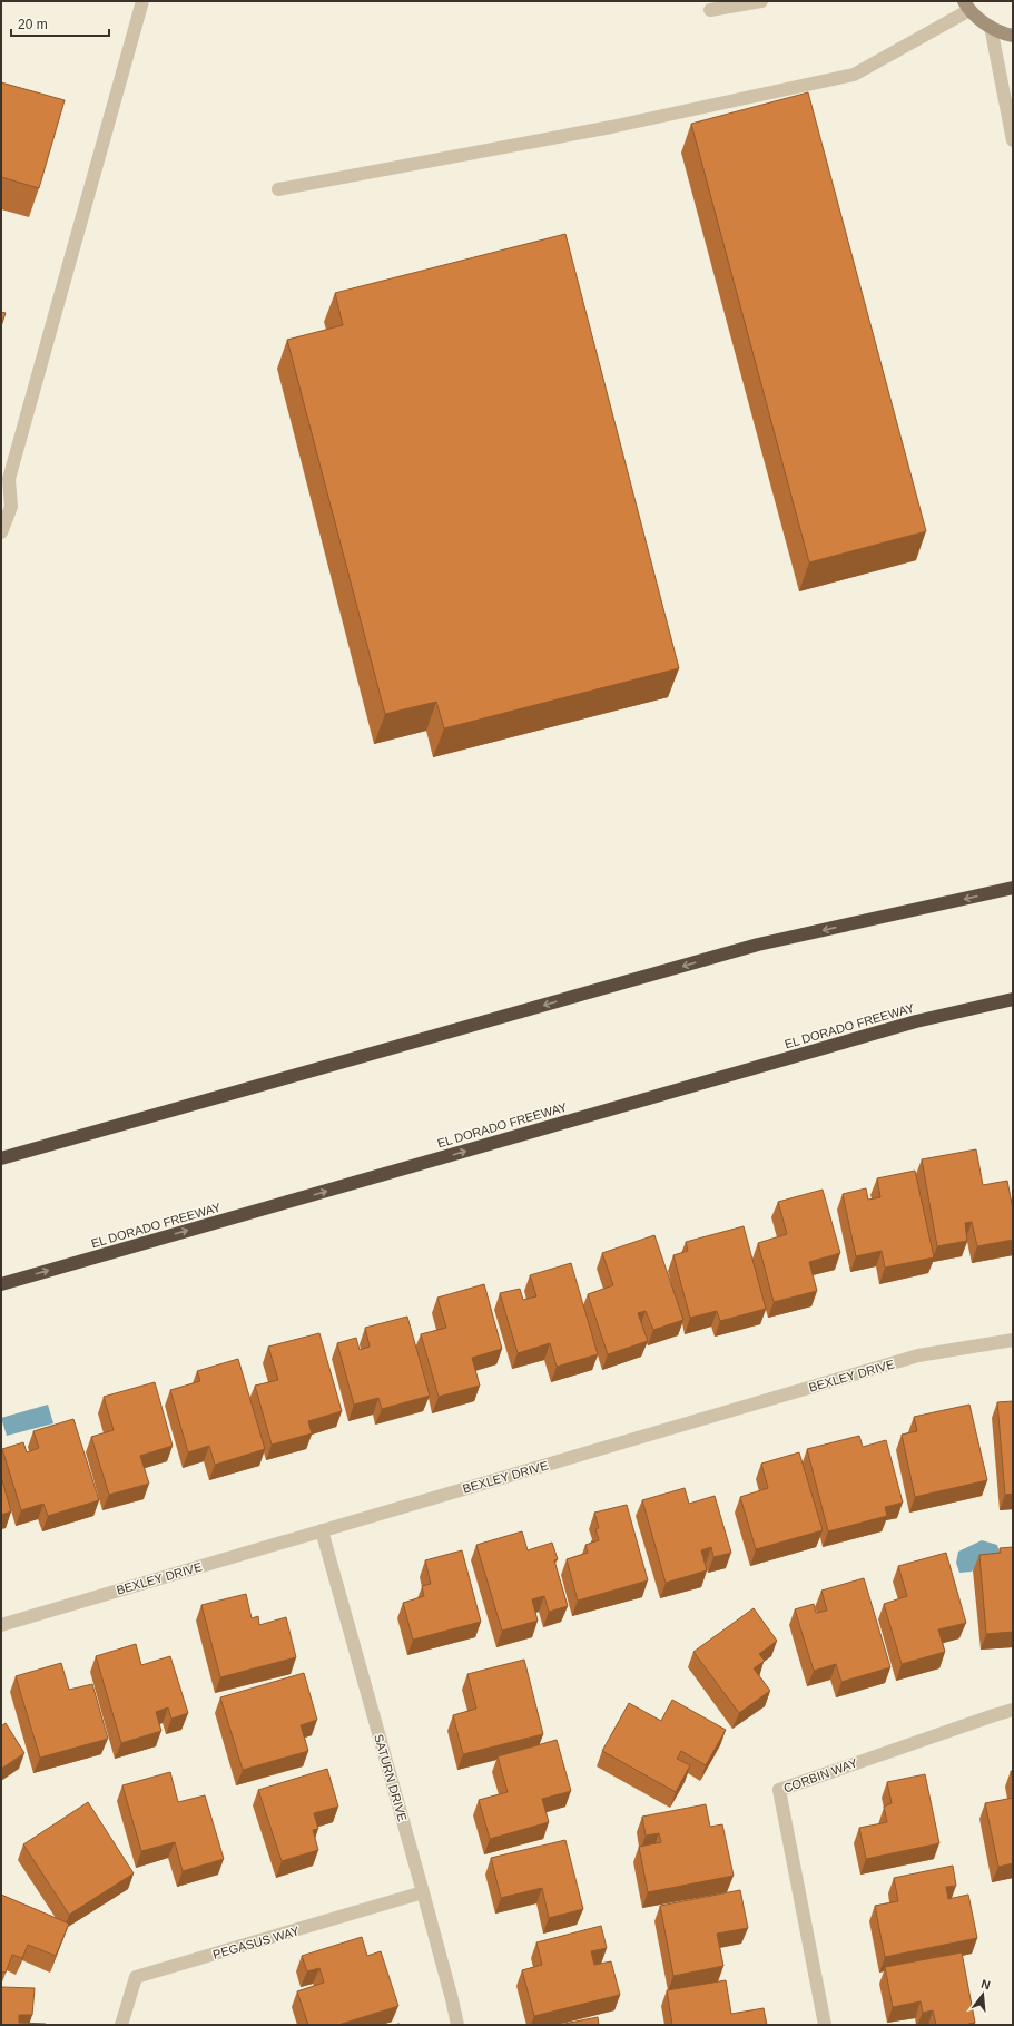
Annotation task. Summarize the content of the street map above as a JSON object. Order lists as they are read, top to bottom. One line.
{"streets":{"highway":["EL DORADO FREEWAY"],"street":["BEXLEY DRIVE","CORBIN WAY","SATURN DRIVE","PEGASUS WAY"]},"crossings":[["BEXLEY DRIVE","SATURN DRIVE"],["SATURN DRIVE","PEGASUS WAY"]],"scale_bar":"20 m","north":"top"}
